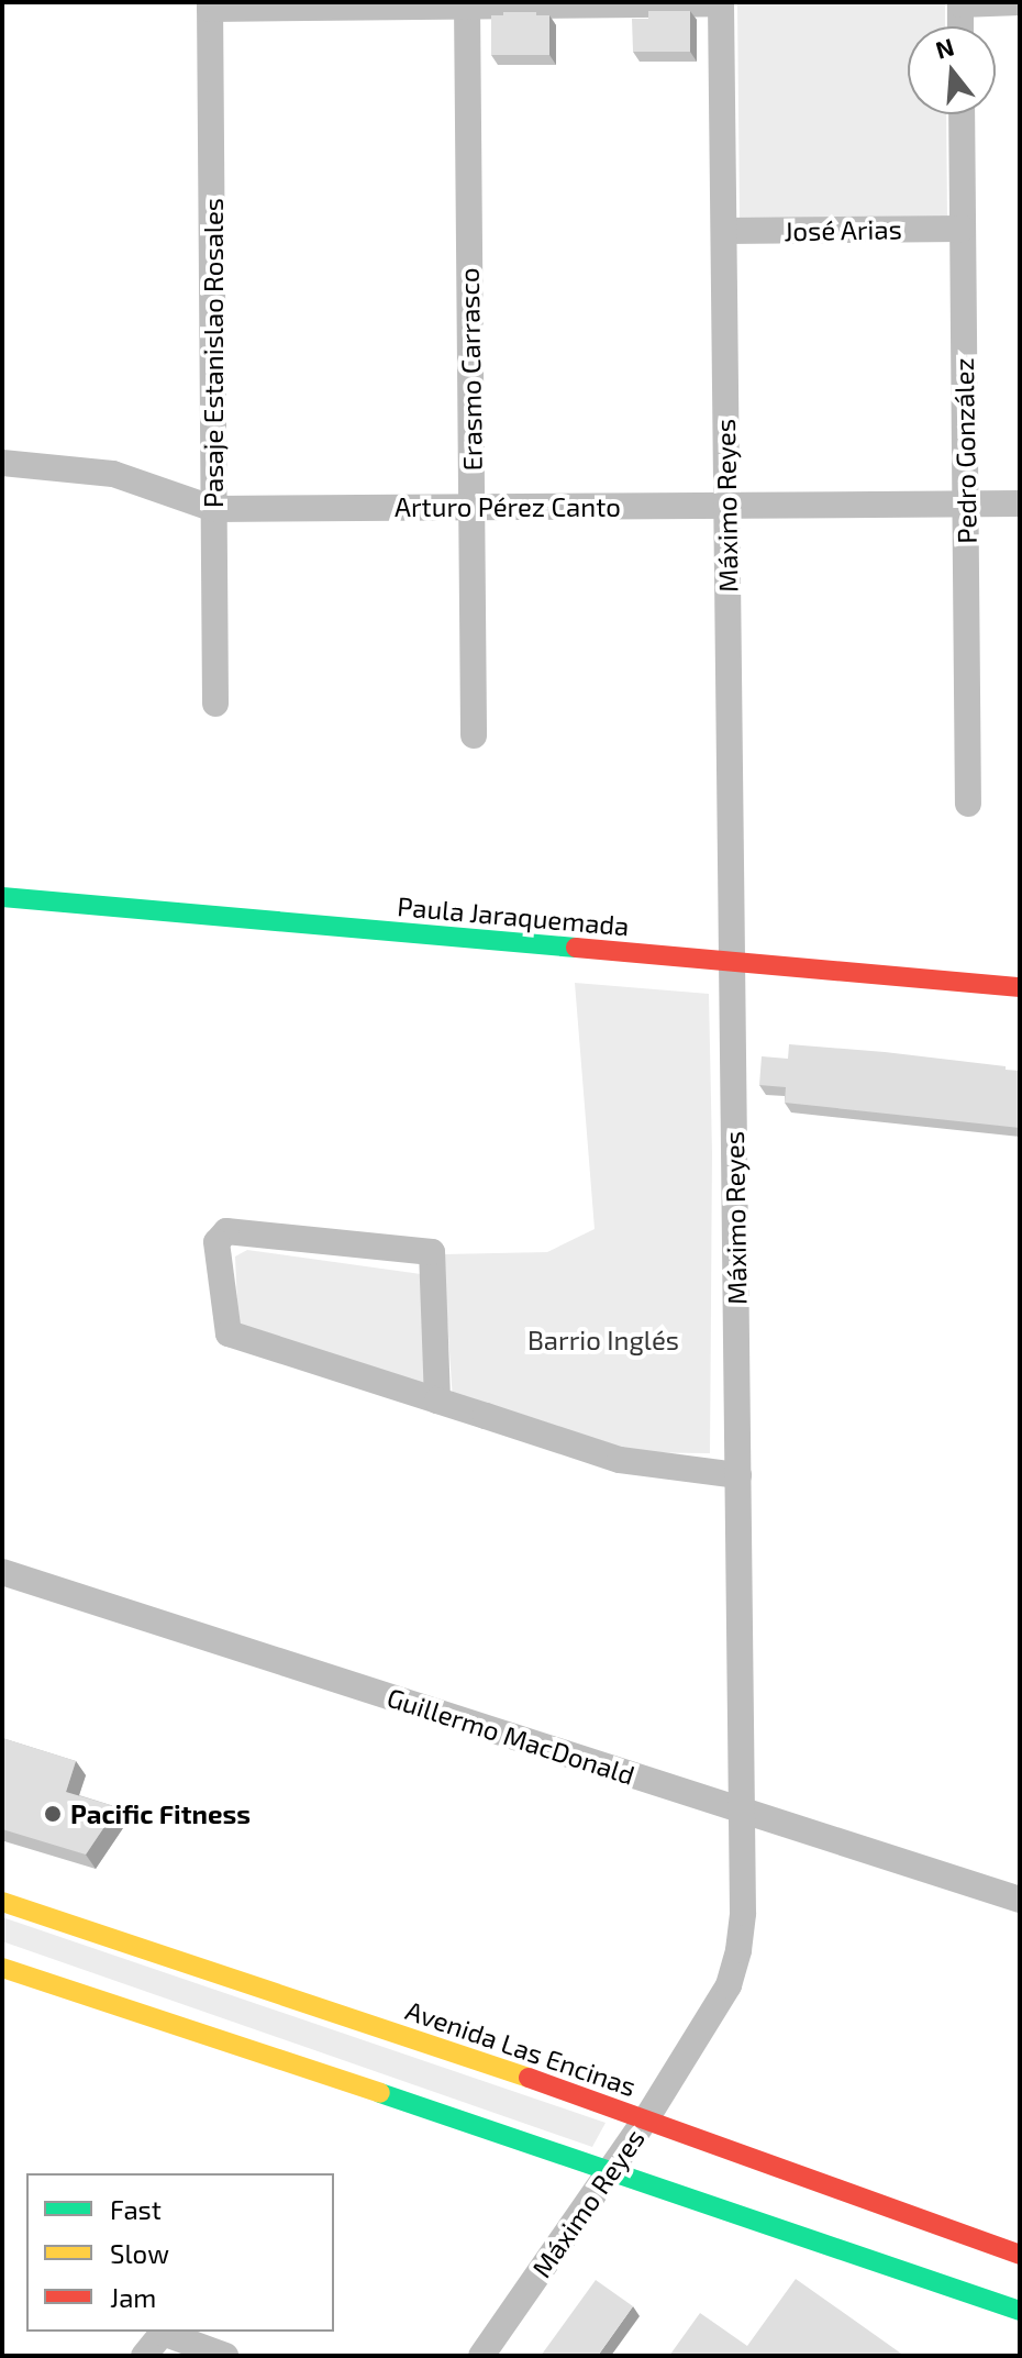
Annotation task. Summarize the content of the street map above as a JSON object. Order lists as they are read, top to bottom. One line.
{"streets":{"street":["José Arias","Pasaje Estanislao Rosales","Erasmo Carrasco","Pedro González","Máximo Reyes","Arturo Pérez Canto","Paula Jaraquemada","Guillermo MacDonald","Avenida Las Encinas"]},"crossings":[["José Arias","Pedro González"],["José Arias","Máximo Reyes"],["Pasaje Estanislao Rosales","Arturo Pérez Canto"],["Erasmo Carrasco","Arturo Pérez Canto"],["Pedro González","Arturo Pérez Canto"],["Máximo Reyes","Arturo Pérez Canto"],["Máximo Reyes","Paula Jaraquemada"],["Máximo Reyes","Guillermo MacDonald"],["Máximo Reyes","Avenida Las Encinas"]],"parks":["Barrio Inglés"],"places":["Pacific Fitness"],"legend":["Fast","Slow","Jam"],"north":"top"}
